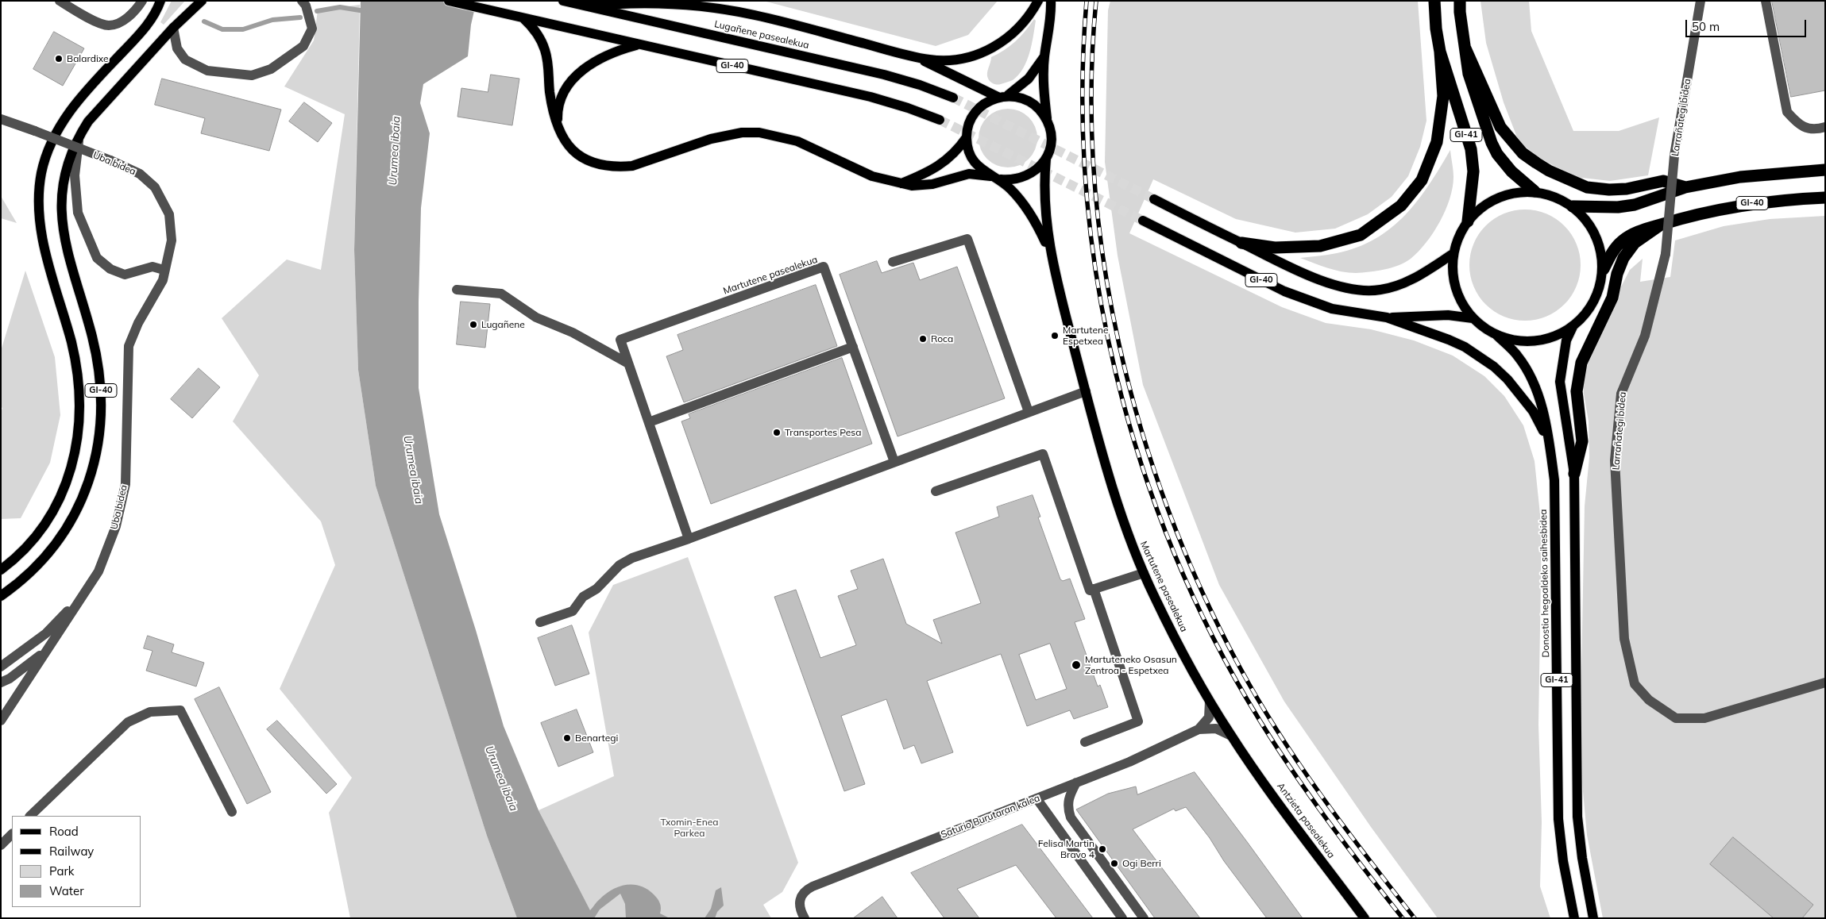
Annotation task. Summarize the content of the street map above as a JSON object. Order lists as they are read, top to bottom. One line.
{"streets":{"highway":["GI-40","GI-41"],"main road":["Lugañene pasealekua","Martutene pasealekua","Donostia hegoaldeko saihesbidea","Antzieta pasealekua"],"street":["Larrañategi bidea","Uba bidea","Saturio Burutaran kalea"]},"crossings":[["GI-40","GI-41"],["GI-40","Uba bidea"],["GI-41","Donostia hegoaldeko saihesbidea"],["Martutene pasealekua","Antzieta pasealekua"]],"water":["Urumea ibaia"],"parks":["Txomin-Enea Parkea"],"places":["Balardixe","Lugañene","Martutene Espetxea","Roca","Transportes Pesa","Martuteneko Osasun Zentroa - Espetxea","Benartegi","Felisa Martin Bravo 4","Ogi Berri"],"legend":["Road","Railway","Park","Water"],"scale_bar":"50 m"}
